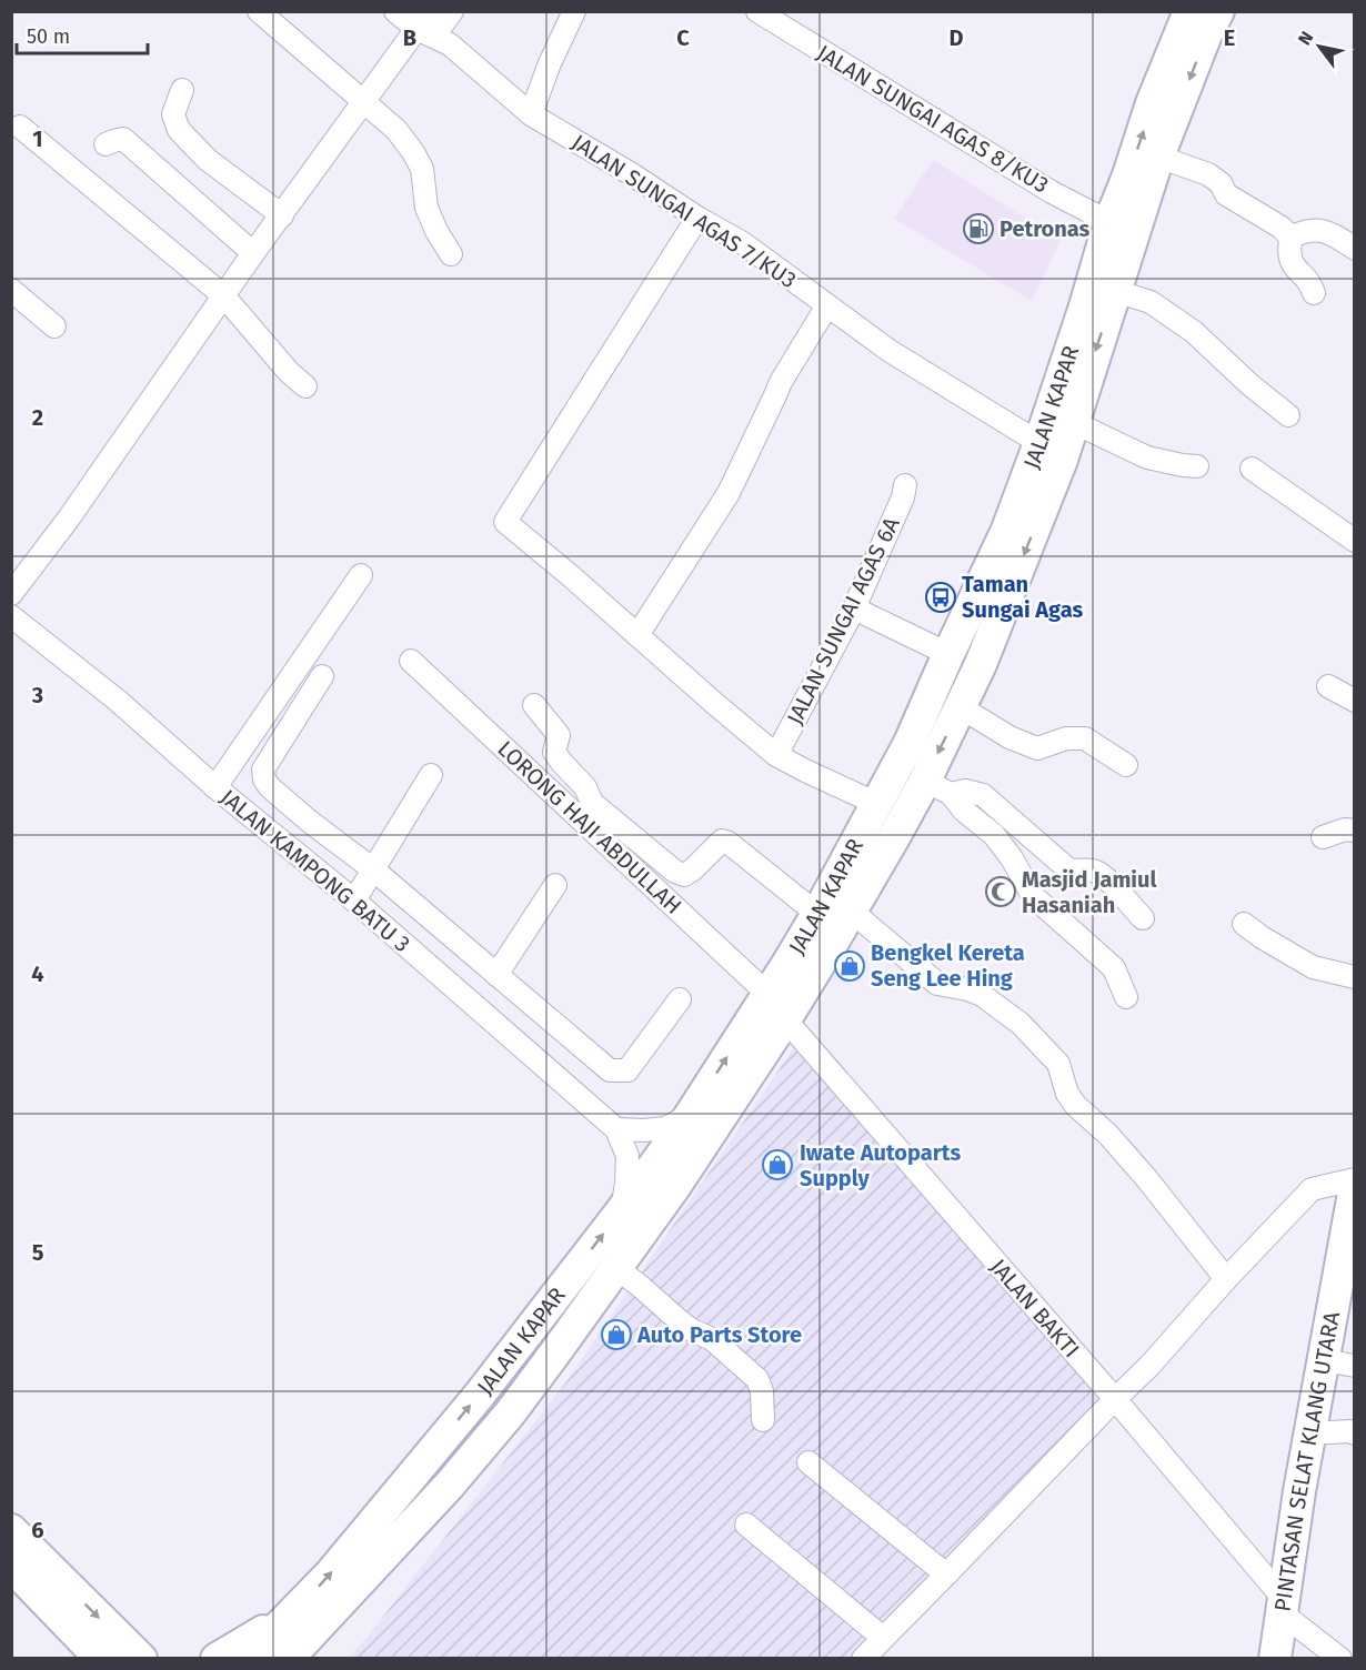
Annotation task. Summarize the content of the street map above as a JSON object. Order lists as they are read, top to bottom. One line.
{"streets":{"highway":["JALAN KAPAR","PINTASAN SELAT KLANG UTARA"],"street":["JALAN SUNGAI AGAS 8/KU3","JALAN SUNGAI AGAS 7/KU3","JALAN SUNGAI AGAS 6A","LORONG HAJI ABDULLAH","JALAN KAMPONG BATU 3","JALAN BAKTI"]},"crossings":[["JALAN SUNGAI AGAS 8/KU3","JALAN KAPAR"],["JALAN SUNGAI AGAS 7/KU3","JALAN KAPAR"],["JALAN KAPAR","LORONG HAJI ABDULLAH"],["JALAN KAPAR","JALAN BAKTI"],["LORONG HAJI ABDULLAH","JALAN BAKTI"],["JALAN BAKTI","PINTASAN SELAT KLANG UTARA"]],"places":{"fuel station":["Petronas"],"bus stop":["Taman Sungai Agas"],"mosque":["Masjid Jamiul Hasaniah"],"shop":["Bengkel Kereta Seng Lee Hing","Iwate Autoparts Supply","Auto Parts Store"]},"scale_bar":"50 m","north":"top left","grid":{"columns":["B","C","D","E"],"rows":["1","2","3","4","5","6"]}}
